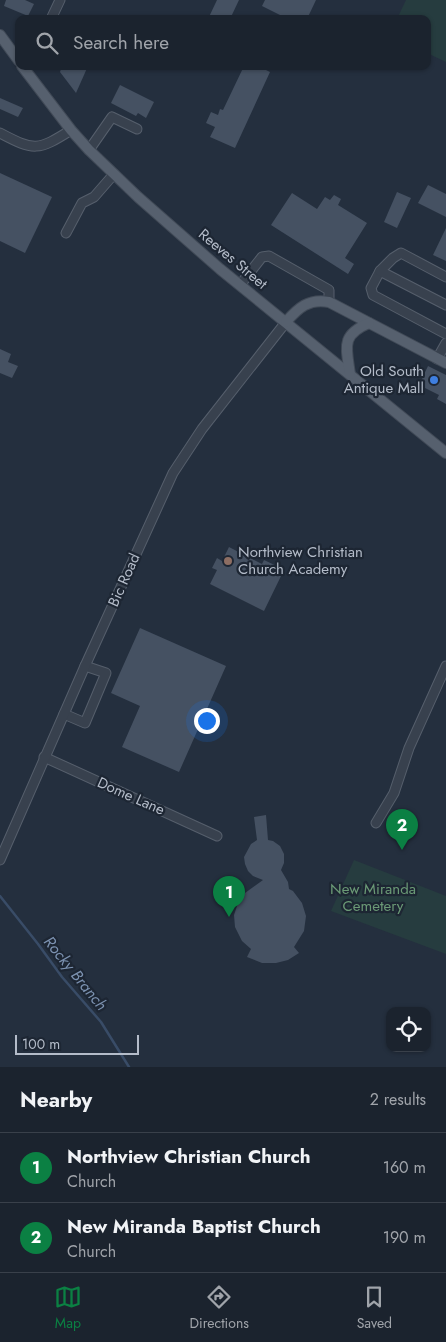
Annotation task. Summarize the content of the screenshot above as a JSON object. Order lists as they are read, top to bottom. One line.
{"streets":{"main road":["Reeves Street"],"street":["Bic Road","Dome Lane"]},"crossings":[["Reeves Street","Bic Road"],["Bic Road","Dome Lane"]],"water":["Rocky Branch"],"parks":["New Miranda Cemetery"],"places":["Old South Antique Mall","Northview Christian Church Academy"],"scale_bar":"100 m","page":{"search":"Search here","pins":["2","1"],"scale":"100 m","heading":["Nearby","2 results"],"list":[{"mark":"1","name":"Northview Christian Church","note":"Church","value":"160 m"},{"mark":"2","name":"New Miranda Baptist Church","note":"Church","value":"190 m"}],"nav":["Map","Directions","Saved"]}}
